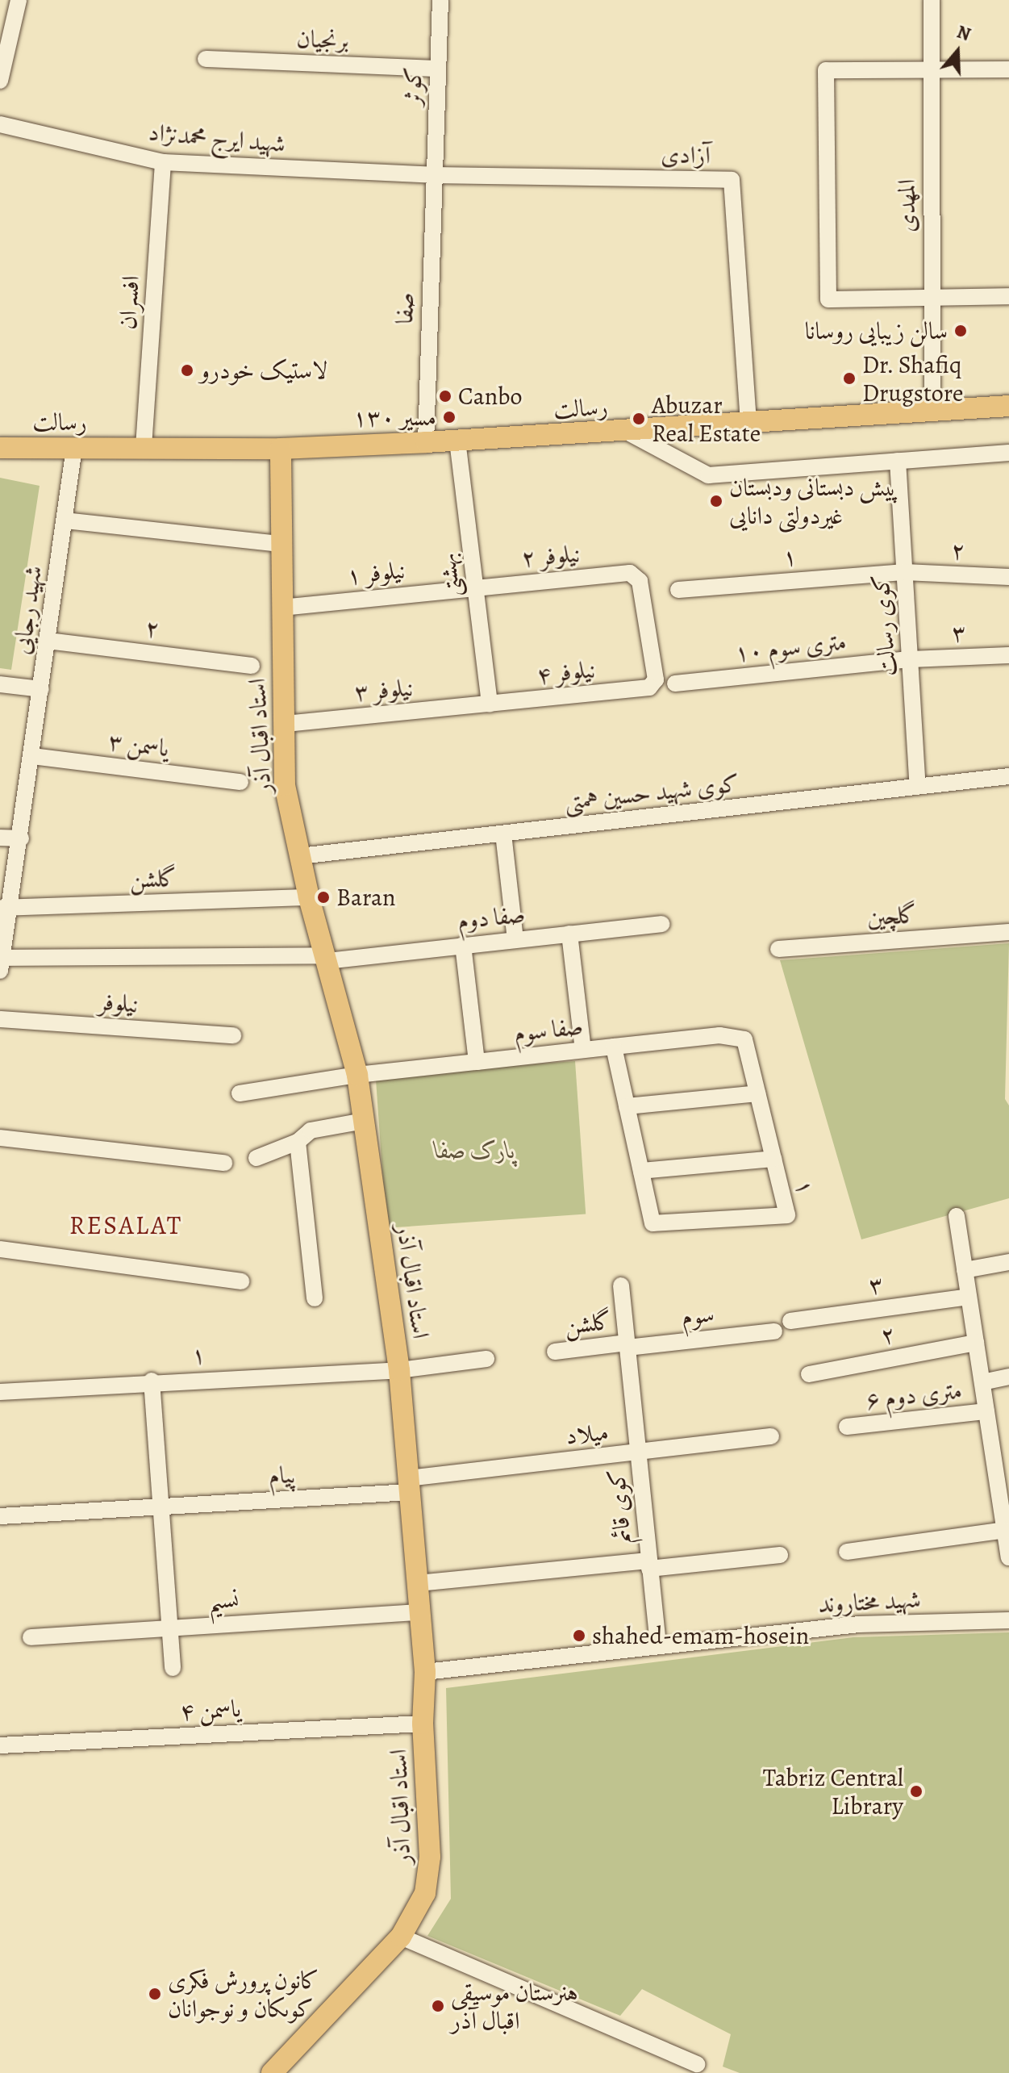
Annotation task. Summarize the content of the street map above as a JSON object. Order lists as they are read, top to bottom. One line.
{"streets":{"main road":["رسالت","استاد اقبال آذر"],"street":["برنجیان","کوثر","شهید ایرج محمدنژاد","آزادی","المهدی","افسران","صفا","۲","نیلوفر ۲","۱","نیلوفر ۱","بهشتی","شهید رجایی","کوی رسالت","۳","۱۰ متری سوم","نیلوفر ۴","نیلوفر ۳","یاسمن ۳","کوی شهید حسین همتی","گلشن","گلچین","صفا دوم","نیلوفر","صفا سوم","سوم","۶ متری دوم","میلاد","پیام","کوی قائم","نسیم","شهید مختاروند","یاسمن ۴"]},"crossings":[["برنجیان","کوثر"],["کوثر","شهید ایرج محمدنژاد"],["کوثر","آزادی"],["کوثر","صفا"],["شهید ایرج محمدنژاد","آزادی"],["شهید ایرج محمدنژاد","افسران"],["شهید ایرج محمدنژاد","صفا"],["آزادی","صفا"],["آزادی","رسالت"],["المهدی","رسالت"],["افسران","رسالت"],["صفا","رسالت"],["رسالت","بهشتی"],["رسالت","شهید رجایی"],["رسالت","استاد اقبال آذر"],["۲","۱"],["۲","شهید رجایی"],["۲","کوی رسالت"],["نیلوفر ۲","نیلوفر ۱"],["نیلوفر ۲","بهشتی"],["نیلوفر ۲","نیلوفر ۴"],["۱","کوی رسالت"],["۱","استاد اقبال آذر"],["۱","صفا سوم"],["نیلوفر ۱","بهشتی"],["نیلوفر ۱","استاد اقبال آذر"],["بهشتی","نیلوفر ۴"],["بهشتی","نیلوفر ۳"],["شهید رجایی","یاسمن ۳"],["شهید رجایی","گلشن"],["شهید رجایی","صفا دوم"],["کوی رسالت","۳"],["کوی رسالت","۱۰ متری سوم"],["کوی رسالت","کوی شهید حسین همتی"],["۳","۱۰ متری سوم"],["نیلوفر ۴","نیلوفر ۳"],["نیلوفر ۳","استاد اقبال آذر"],["استاد اقبال آذر","کوی شهید حسین همتی"],["استاد اقبال آذر","گلشن"],["استاد اقبال آذر","صفا دوم"],["استاد اقبال آذر","صفا سوم"],["استاد اقبال آذر","میلاد"],["استاد اقبال آذر","پیام"],["استاد اقبال آذر","نسیم"],["استاد اقبال آذر","شهید مختاروند"],["استاد اقبال آذر","یاسمن ۴"],["گلشن","سوم"],["گلشن","کوی قائم"],["سوم","کوی قائم"],["میلاد","پیام"],["میلاد","کوی قائم"],["کوی قائم","شهید مختاروند"]],"districts":["RESALAT"],"parks":["پارک صفا"],"places":["سالن زیبایی روسانا","لاستیک خودرو","Dr. Shafiq Drugstore","Canbo","مسیر ۱۳۰","Abuzar Real Estate","پیش دبستانی ودبستان غیردولتی دانایی","Baran","shahed-emam-hosein","Tabriz Central Library","کانون پرورش فکرى کوىکان و نوجوانان","هنرستان موسیقی اقبال آذر"],"north":"top"}
